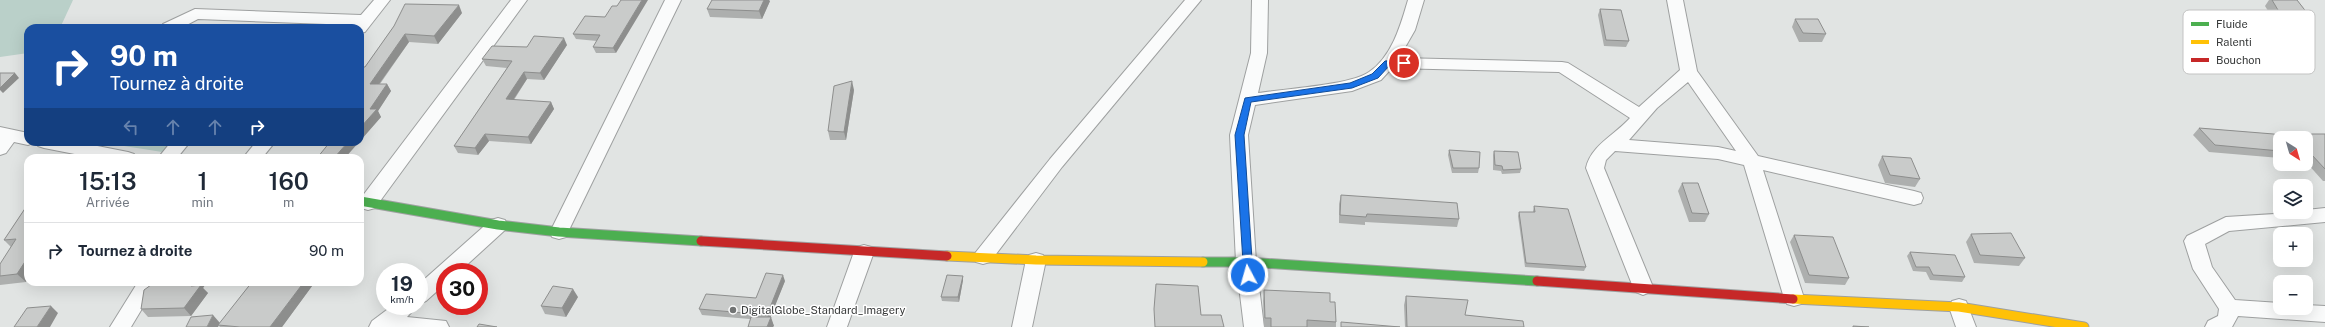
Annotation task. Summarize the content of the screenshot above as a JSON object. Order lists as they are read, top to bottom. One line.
{"places":["DigitalGlobe_Standard_Imagery"],"legend":["Fluide","Ralenti","Bouchon"],"north":"bottom right","page":{"turn":["90 m","Tournez à droite"],"map_buttons":["+","−"],"eta":["15:13","Arrivée","1","min","160","m"],"list":[{"name":"Tournez à droite","value":"90 m"}],"speed":"19 km/h","limit":"30"}}
